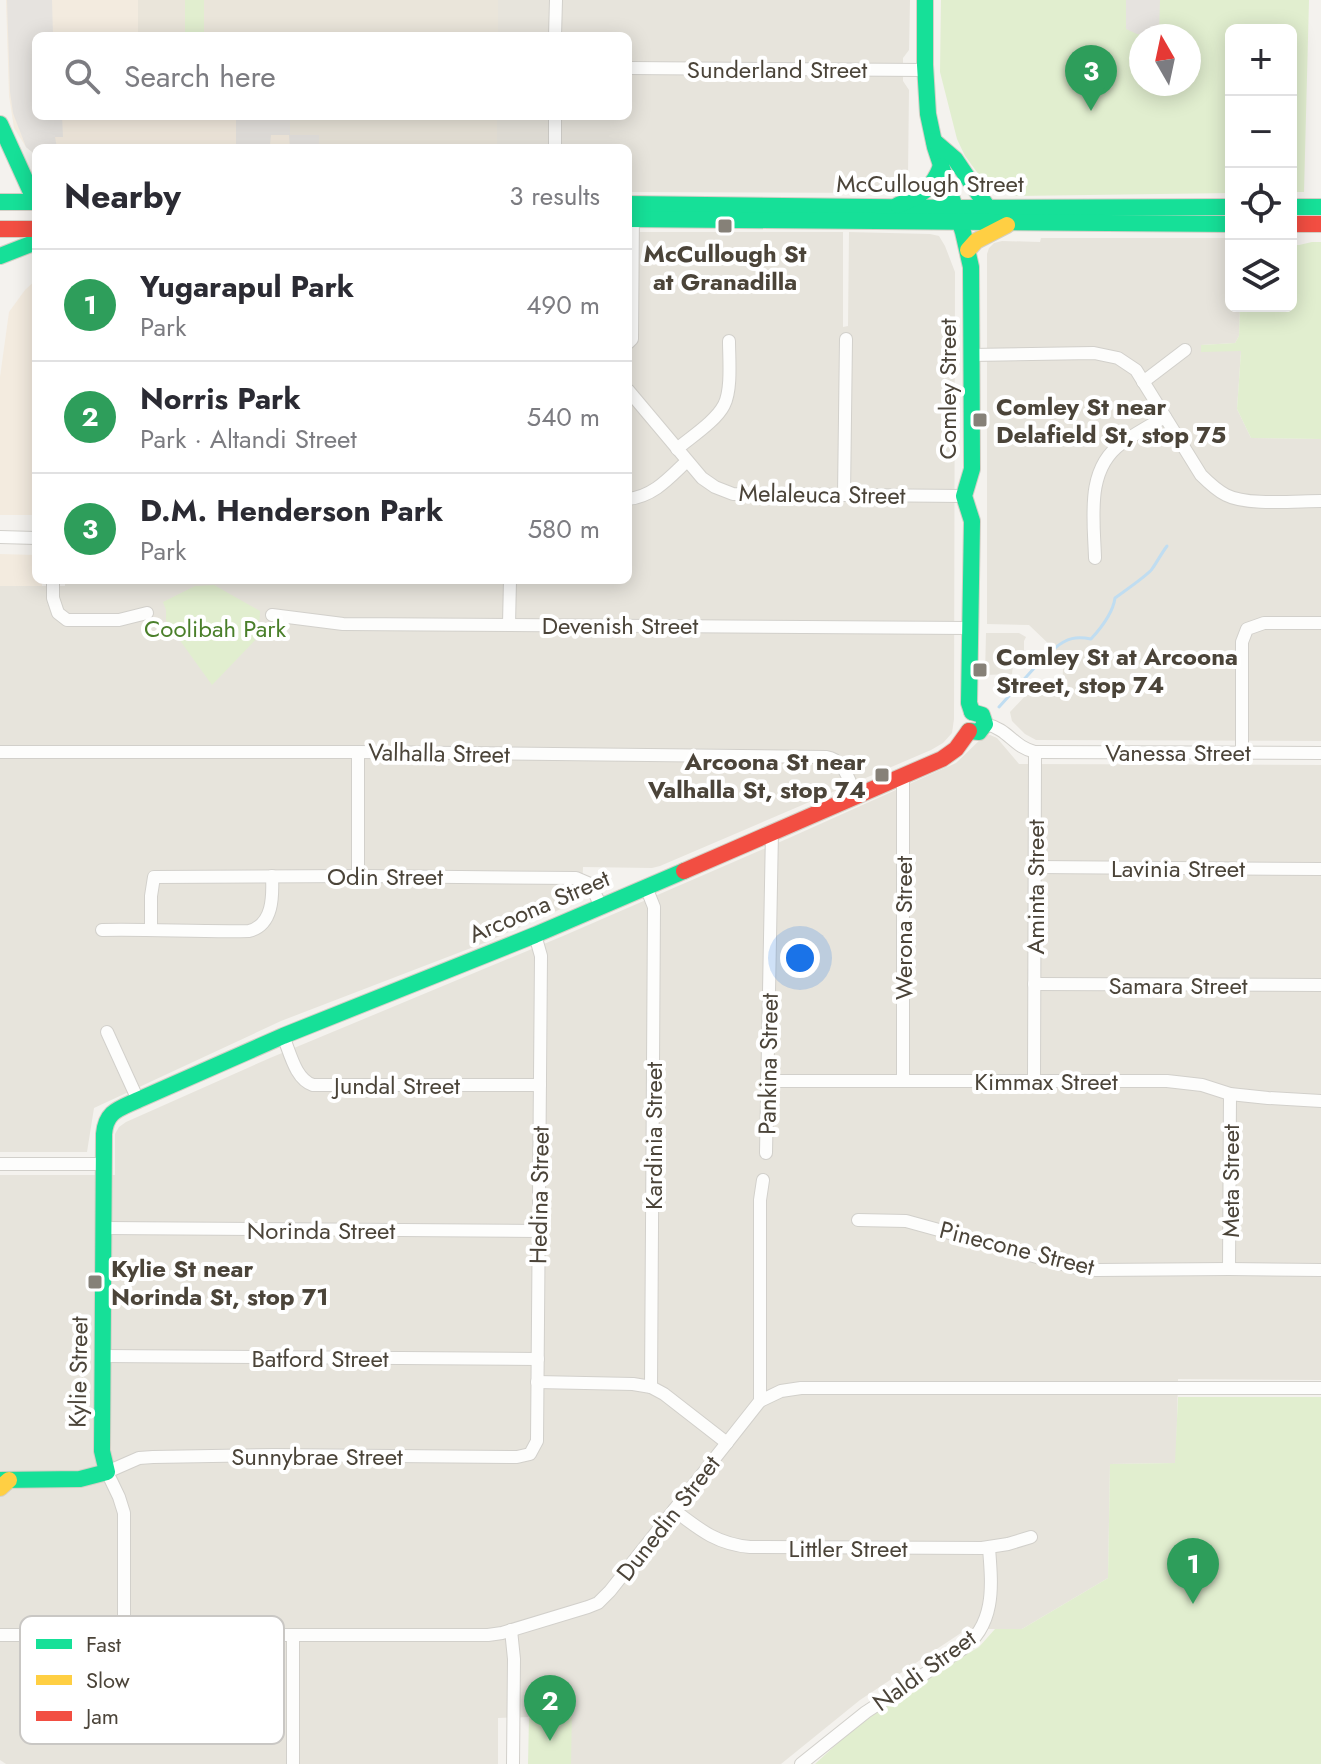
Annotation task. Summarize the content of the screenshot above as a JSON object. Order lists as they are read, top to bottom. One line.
{"streets":{"street":["Sunderland Street","McCullough Street","Comley Street","Melaleuca Street","Devenish Street","Vanessa Street","Valhalla Street","Lavinia Street","Odin Street","Aminta Street","Arcoona Street","Werona Street","Samara Street","Pankina Street","Kimmax Street","Jundal Street","Kardinia Street","Meta Street","Hedina Street","Norinda Street","Pinecone Street","Batford Street","Kylie Street","Sunnybrae Street","Dunedin Street","Littler Street","Naldi Street"]},"crossings":[["Sunderland Street","Comley Street"],["McCullough Street","Comley Street"],["Comley Street","Melaleuca Street"],["Comley Street","Devenish Street"],["Comley Street","Arcoona Street"],["Vanessa Street","Aminta Street"],["Valhalla Street","Arcoona Street"],["Lavinia Street","Aminta Street"],["Odin Street","Arcoona Street"],["Aminta Street","Samara Street"],["Aminta Street","Kimmax Street"],["Arcoona Street","Werona Street"],["Arcoona Street","Pankina Street"],["Arcoona Street","Jundal Street"],["Arcoona Street","Kardinia Street"],["Arcoona Street","Hedina Street"],["Arcoona Street","Kylie Street"],["Werona Street","Kimmax Street"],["Pankina Street","Kimmax Street"],["Kimmax Street","Meta Street"],["Jundal Street","Hedina Street"],["Meta Street","Pinecone Street"],["Hedina Street","Norinda Street"],["Hedina Street","Batford Street"],["Hedina Street","Sunnybrae Street"],["Norinda Street","Kylie Street"],["Batford Street","Kylie Street"],["Kylie Street","Sunnybrae Street"],["Dunedin Street","Littler Street"],["Littler Street","Naldi Street"]],"parks":["Coolibah Park"],"places":{"transit":["McCullough St at Granadilla","Comley St near Delafield St, stop 75","Comley St at Arcoona Street, stop 74","Arcoona St near Valhalla St, stop 74","Kylie St near Norinda St, stop 71"]},"legend":["Fast","Slow","Jam"],"north":"top","page":{"map_buttons":["+","−"],"search":"Search here","pins":["3","1","2"],"heading":["Nearby","3 results"],"list":[{"mark":"1","name":"Yugarapul Park","note":"Park","value":"490 m"},{"mark":"2","name":"Norris Park","note":"Park · Altandi Street","value":"540 m"},{"mark":"3","name":"D.M. Henderson Park","note":"Park","value":"580 m"}]}}
